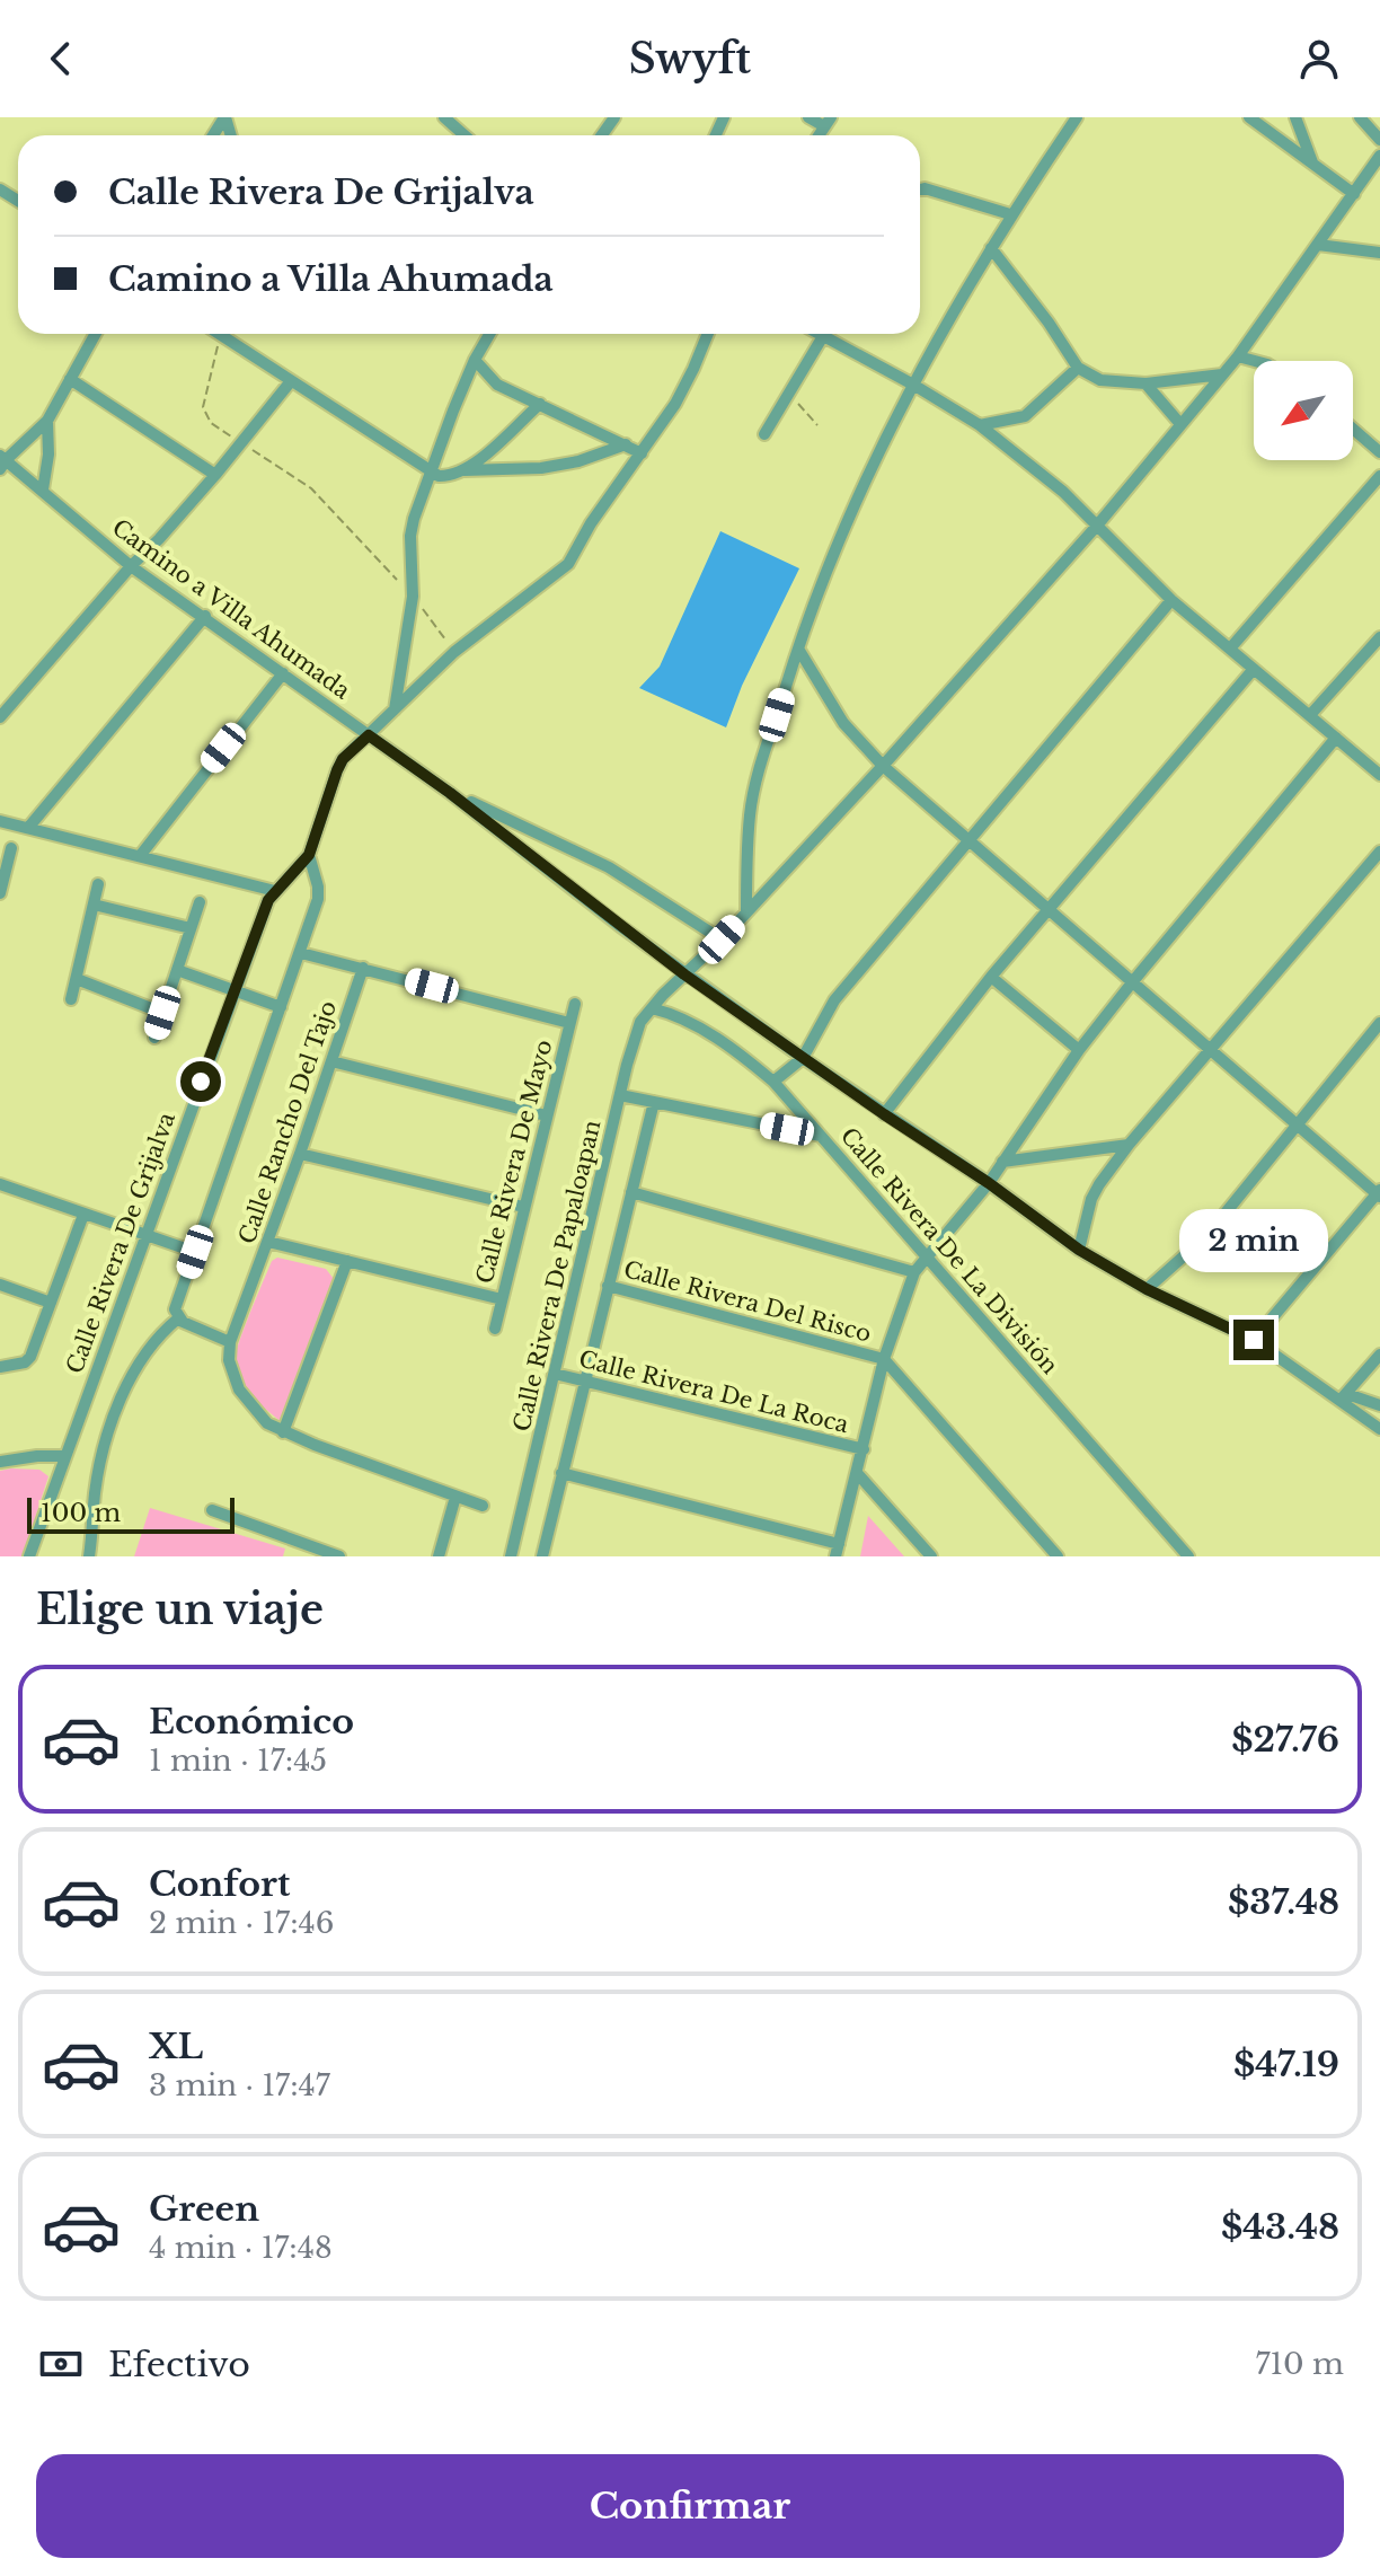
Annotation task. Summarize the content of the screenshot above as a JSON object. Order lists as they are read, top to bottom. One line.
{"streets":{"street":["Camino a Villa Ahumada","Calle Rancho Del Tajo","Calle Rivera De Mayo","Calle Rivera De Grijalva","Calle Rivera De La División","Calle Rivera De Papaloapan","Calle Rivera Del Risco","Calle Rivera De La Roca"]},"crossings":[["Camino a Villa Ahumada","Calle Rivera De Papaloapan"],["Calle Rivera De La División","Calle Rivera De Papaloapan"],["Calle Rivera De Papaloapan","Calle Rivera De La Roca"]],"scale_bar":"100 m","north":"bottom left","page":{"header":"Swyft","banner":["Calle Rivera De Grijalva","Camino a Villa Ahumada"],"bubble":"2 min","scale":"100 m","heading":"Elige un viaje","list":[{"name":"Económico","note":"1 min · 17:45","value":"$27.76"},{"name":"Confort","note":"2 min · 17:46","value":"$37.48"},{"name":"XL","note":"3 min · 17:47","value":"$47.19"},{"name":"Green","note":"4 min · 17:48","value":"$43.48"}],"pay":["Efectivo","710 m"],"buttons":"Confirmar"}}
